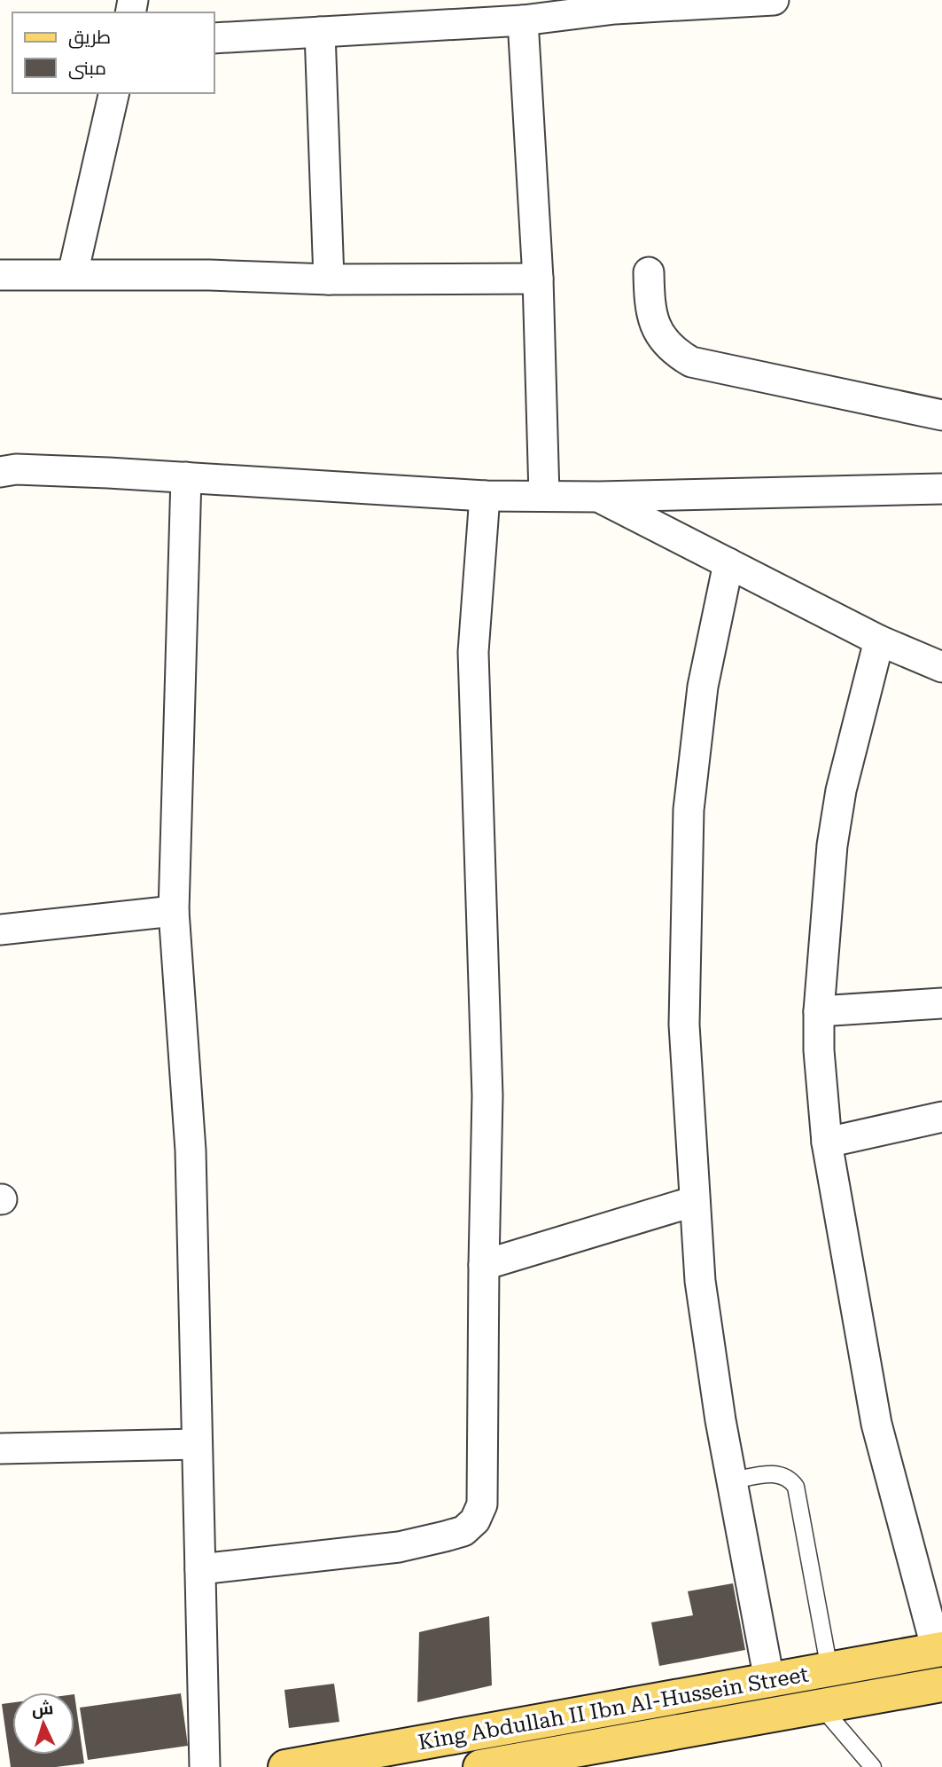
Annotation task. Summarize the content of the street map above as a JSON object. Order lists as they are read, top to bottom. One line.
{"streets":{"main road":["King Abdullah II Ibn Al-Hussein Street"]},"legend":["طريق","مبنى"],"north":"top"}
